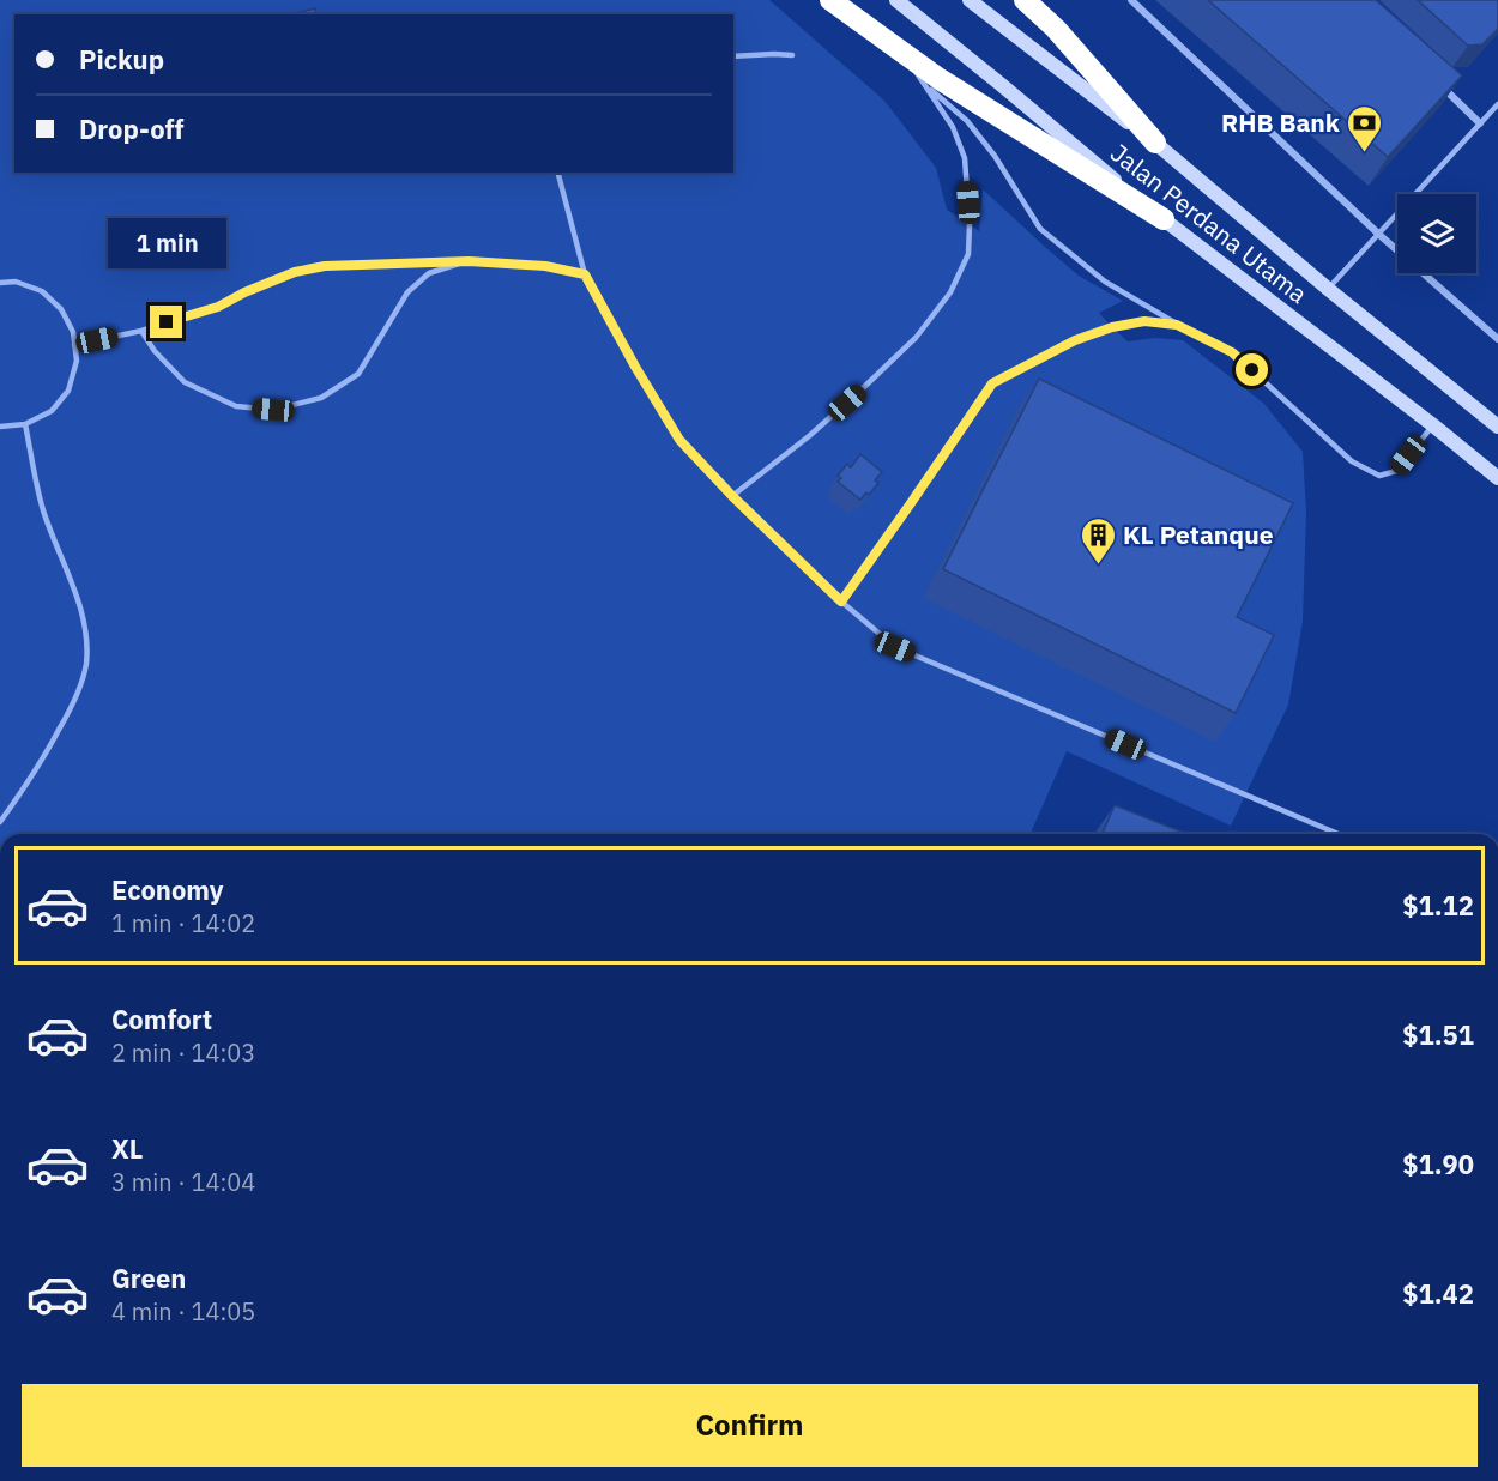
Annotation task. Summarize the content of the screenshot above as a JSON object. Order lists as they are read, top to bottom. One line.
{"streets":{"street":["Jalan Perdana Utama"]},"places":{"bank":["RHB Bank"],"building":["KL Petanque"]},"page":{"banner":["Pickup","Drop-off"],"bubble":"1 min","list":[{"name":"Economy","note":"1 min · 14:02","value":"$1.12"},{"name":"Comfort","note":"2 min · 14:03","value":"$1.51"},{"name":"XL","note":"3 min · 14:04","value":"$1.90"},{"name":"Green","note":"4 min · 14:05","value":"$1.42"}],"buttons":"Confirm"}}
